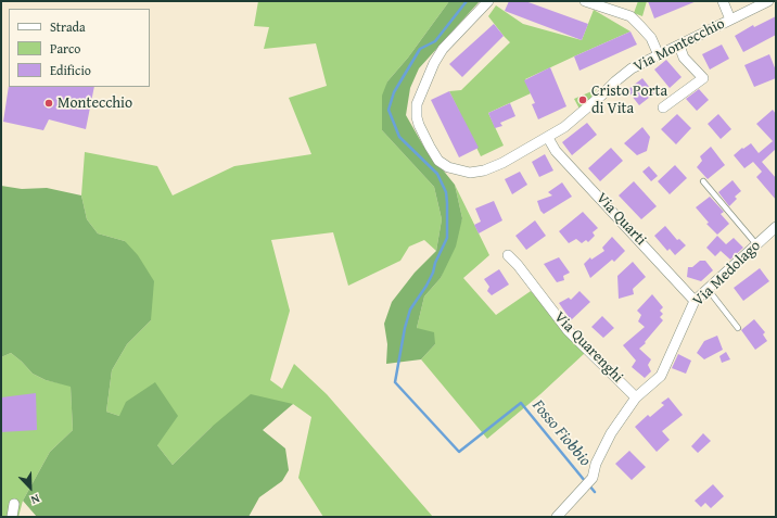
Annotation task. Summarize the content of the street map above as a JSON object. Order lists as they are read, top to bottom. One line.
{"streets":{"street":["Via Montecchio","Via Quarti","Via Medolago","Via Quarenghi"]},"crossings":[["Via Montecchio","Via Quarti"],["Via Quarti","Via Medolago"],["Via Medolago","Via Quarenghi"]],"water":["Fosso Fiobbio"],"places":["Cristo Porta di Vita","Montecchio"],"legend":["Strada","Parco","Edificio"],"north":"bottom right"}
